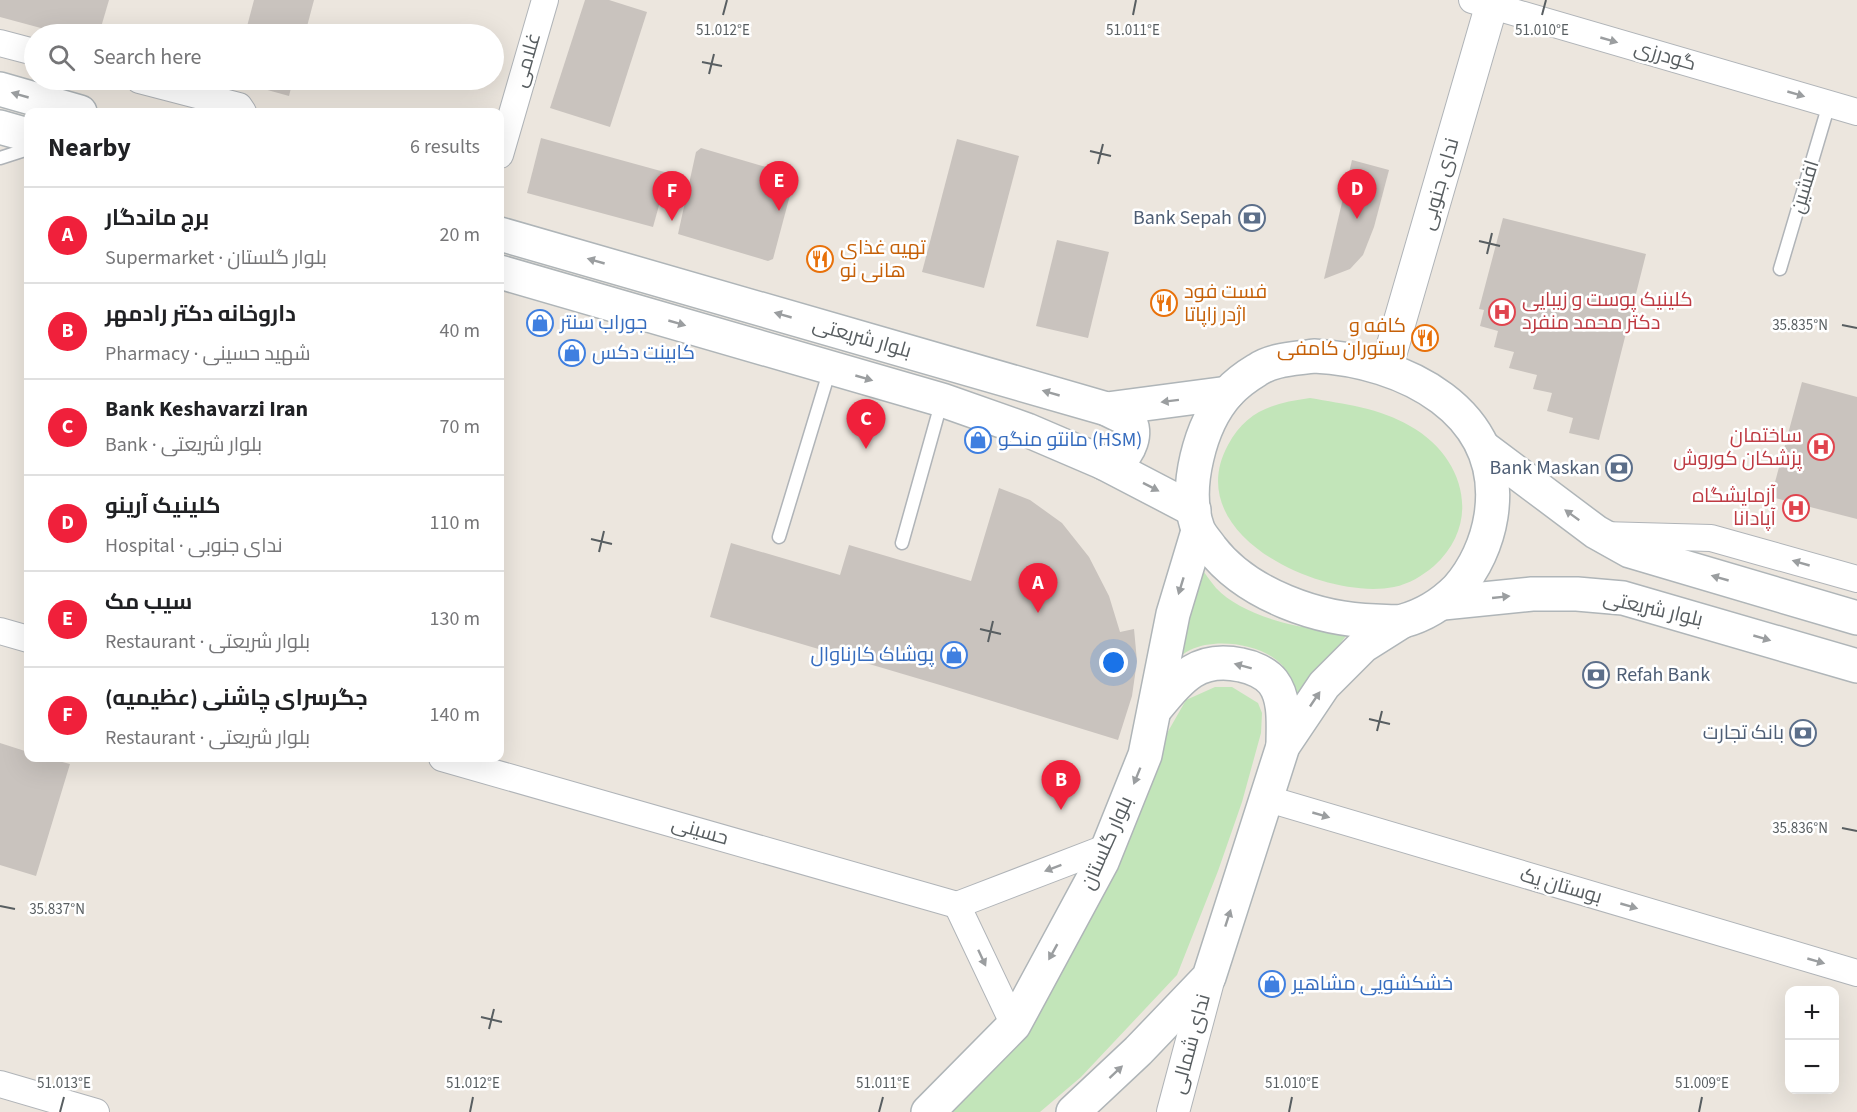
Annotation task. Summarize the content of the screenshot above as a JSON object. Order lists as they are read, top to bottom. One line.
{"streets":{"main road":["بلوار شریعتی","بلوار گلستان"],"street":["گودرزی","غلامی","ندای جنوبی","حسینی","بوستان یک","ندای شمالی"],"lane":["افشین"]},"crossings":[["گودرزی","ندای جنوبی"],["گودرزی","افشین"],["بلوار شریعتی","بلوار گلستان"]],"one_way":["گودرزی","بوستان یک"],"places":{"bank":["Bank Sepah","Bank Maskan","Refah Bank","بانک تجارت"],"restaurant":["تهیه غذای هانی نو","فست فود اژدر زاپاتا","کافه و رستوران کامفی"],"hospital":["کلینیک پوست و زیبایی دکتر محمد منفرد","ساختمان پزشکان کوروش","آزمایشگاه آپادانا"],"shop":["جوراب سنتر","کابینت دکس","مانتو منگو (HSM)","پوشاک کارناوال","خشکشویی مشاهیر"]},"page":{"search":"Search here","heading":["Nearby","6 results"],"pins":["E","D","F","C","A","B"],"list":[{"mark":"A","name":"برج ماندگار","note":"Supermarket · بلوار گلستان","value":"20 m"},{"mark":"B","name":"داروخانه دکتر رادمهر","note":"Pharmacy · شهید حسینی","value":"40 m"},{"mark":"C","name":"Bank Keshavarzi Iran","note":"Bank · بلوار شریعتی","value":"70 m"},{"mark":"D","name":"کلینیک آرینو","note":"Hospital · ندای جنوبی","value":"110 m"},{"mark":"E","name":"سیب مک","note":"Restaurant · بلوار شریعتی","value":"130 m"},{"mark":"F","name":"جگرسرای چاشنی (عظیمیه)","note":"Restaurant · بلوار شریعتی","value":"140 m"}],"map_buttons":["+","−"]},"coordinates":["51.012°E","51.010°E","51.011°E","35.835°N","35.836°N","35.837°N","51.013°E","51.009°E"]}
